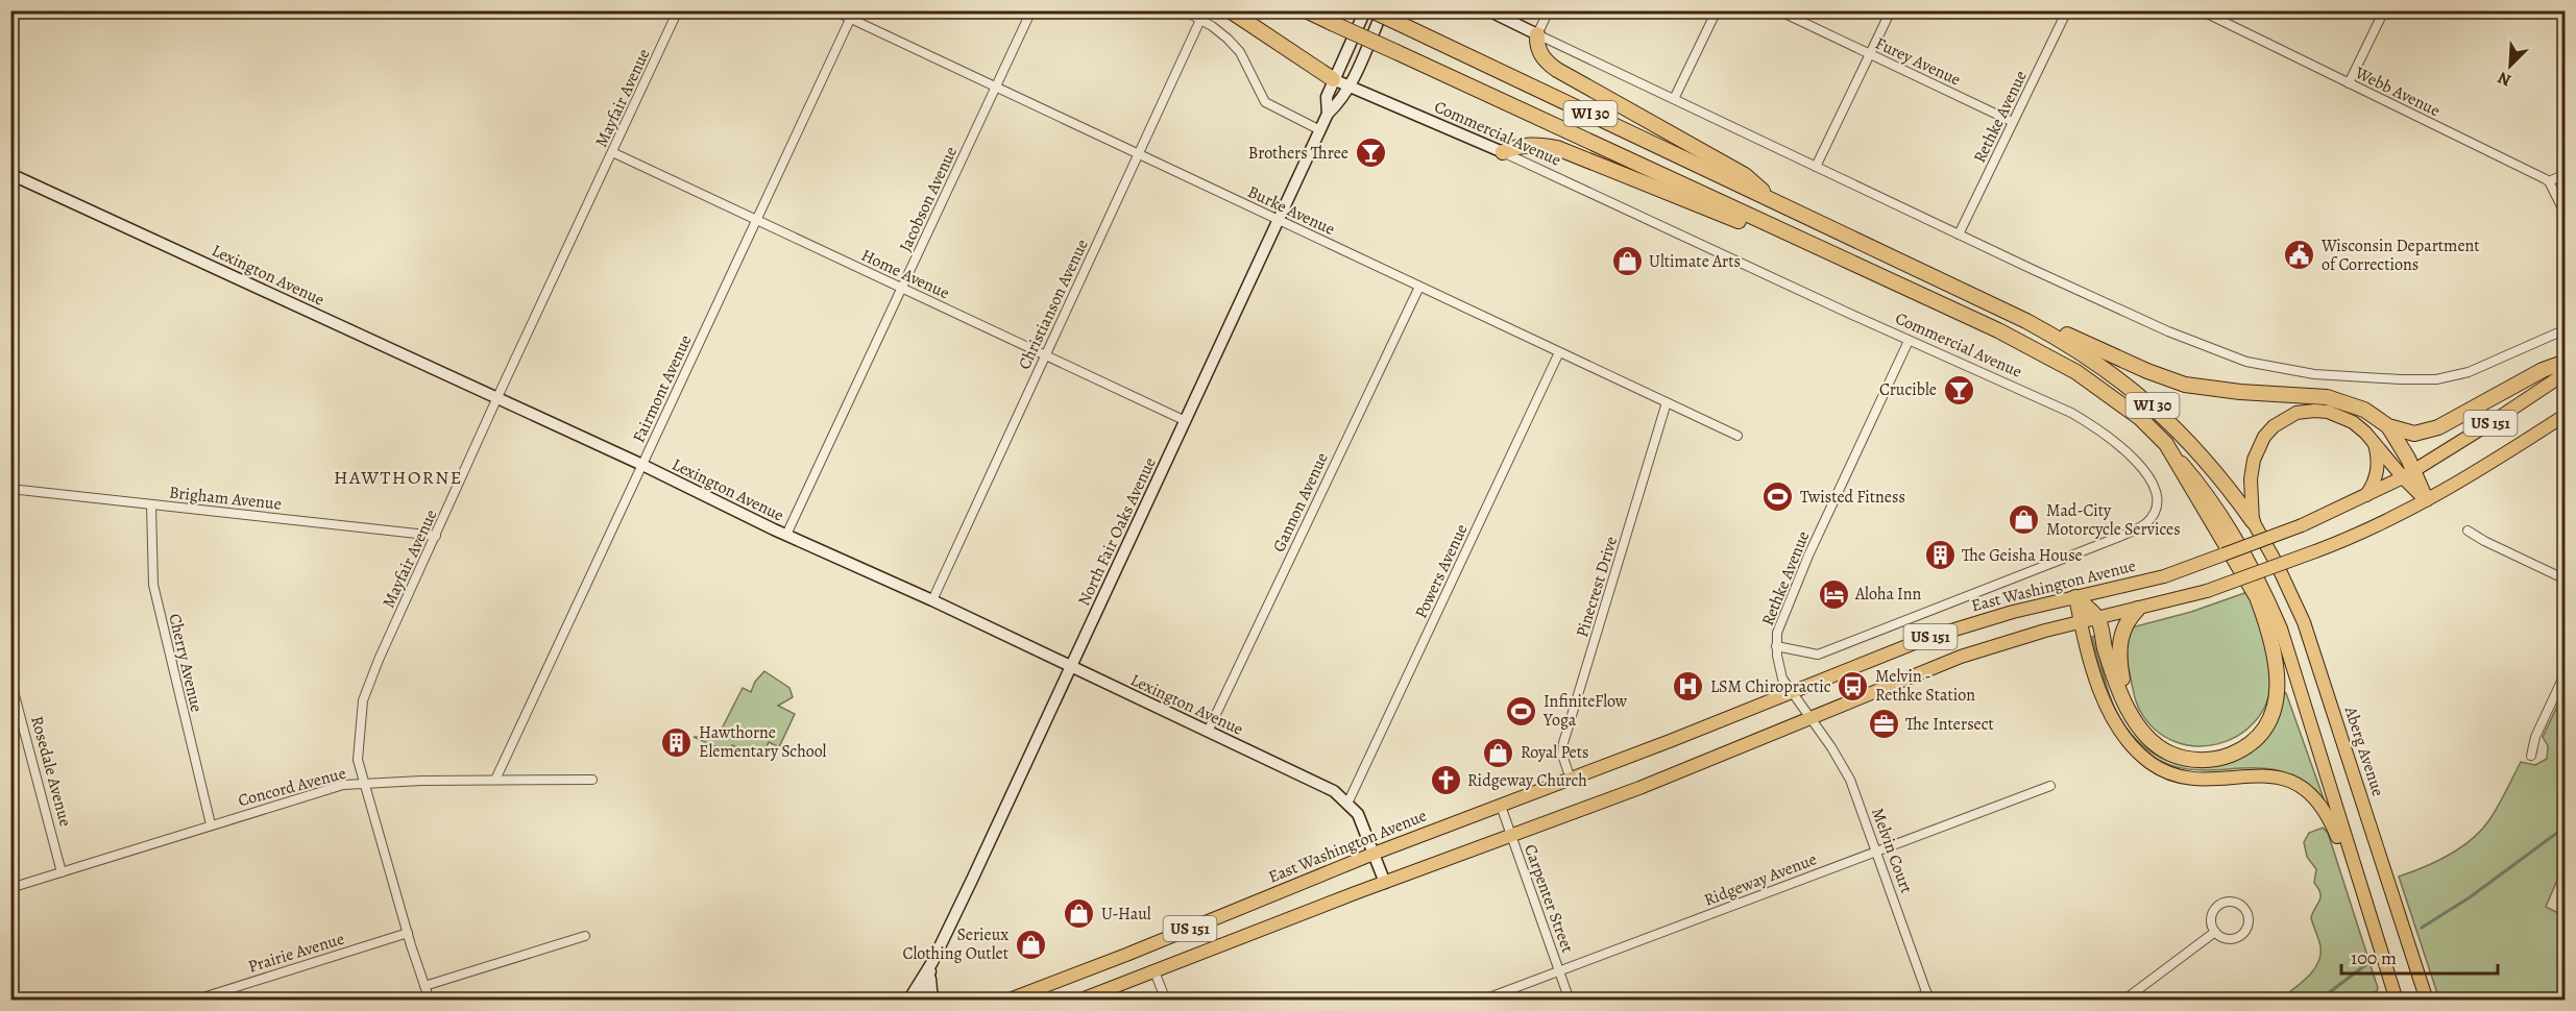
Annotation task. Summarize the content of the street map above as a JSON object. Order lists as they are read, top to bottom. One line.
{"streets":{"highway":["WI 30"],"main road":["US 151","East Washington Avenue","Aberg Avenue"],"street":["Furey Avenue","Webb Avenue","Mayfair Avenue","Rethke Avenue","Commercial Avenue","Jacobson Avenue","Burke Avenue","Home Avenue","Lexington Avenue","Christianson Avenue","Fairmont Avenue","Brigham Avenue","Gannon Avenue","North Fair Oaks Avenue","Powers Avenue","Pinecrest Drive","Cherry Avenue","Rosedale Avenue","Concord Avenue","Melvin Court","Ridgeway Avenue","Carpenter Street","Prairie Avenue"]},"crossings":[["Furey Avenue","Rethke Avenue"],["Mayfair Avenue","Home Avenue"],["Mayfair Avenue","Lexington Avenue"],["Mayfair Avenue","Brigham Avenue"],["Mayfair Avenue","Concord Avenue"],["Mayfair Avenue","Prairie Avenue"],["WI 30","Aberg Avenue"],["Rethke Avenue","Commercial Avenue"],["Rethke Avenue","US 151"],["Rethke Avenue","East Washington Avenue"],["Rethke Avenue","Melvin Court"],["Commercial Avenue","North Fair Oaks Avenue"],["Jacobson Avenue","Burke Avenue"],["Jacobson Avenue","Home Avenue"],["Jacobson Avenue","Lexington Avenue"],["Burke Avenue","Christianson Avenue"],["Burke Avenue","Fairmont Avenue"],["Burke Avenue","Gannon Avenue"],["Burke Avenue","North Fair Oaks Avenue"],["Burke Avenue","Powers Avenue"],["Burke Avenue","Pinecrest Drive"],["Home Avenue","Christianson Avenue"],["Home Avenue","Fairmont Avenue"],["Home Avenue","North Fair Oaks Avenue"],["Lexington Avenue","Christianson Avenue"],["Lexington Avenue","Fairmont Avenue"],["Lexington Avenue","US 151"],["Lexington Avenue","Gannon Avenue"],["Lexington Avenue","North Fair Oaks Avenue"],["Lexington Avenue","Powers Avenue"],["Lexington Avenue","East Washington Avenue"],["Fairmont Avenue","Concord Avenue"],["US 151","Melvin Court"],["US 151","Carpenter Street"],["Brigham Avenue","Cherry Avenue"],["East Washington Avenue","Pinecrest Drive"],["East Washington Avenue","Carpenter Street"],["Cherry Avenue","Concord Avenue"],["Rosedale Avenue","Concord Avenue"],["Melvin Court","Ridgeway Avenue"],["Ridgeway Avenue","Carpenter Street"]],"districts":["HAWTHORNE"],"places":{"bar":["Brothers Three","Crucible"],"public building":["Wisconsin Department of Corrections"],"shop":["Ultimate Arts","Mad-City Motorcycle Services","Royal Pets","U-Haul","Serieux Clothing Outlet"],"sports":["Twisted Fitness","InfiniteFlow Yoga"],"building":["The Geisha House","Hawthorne Elementary School"],"hotel":["Aloha Inn"],"bus stop":["Melvin - Rethke Station"],"hospital":["LSM Chiropractic"],"office":["The Intersect"],"church":["Ridgeway Church"]},"scale_bar":"100 m","north":"bottom left"}
